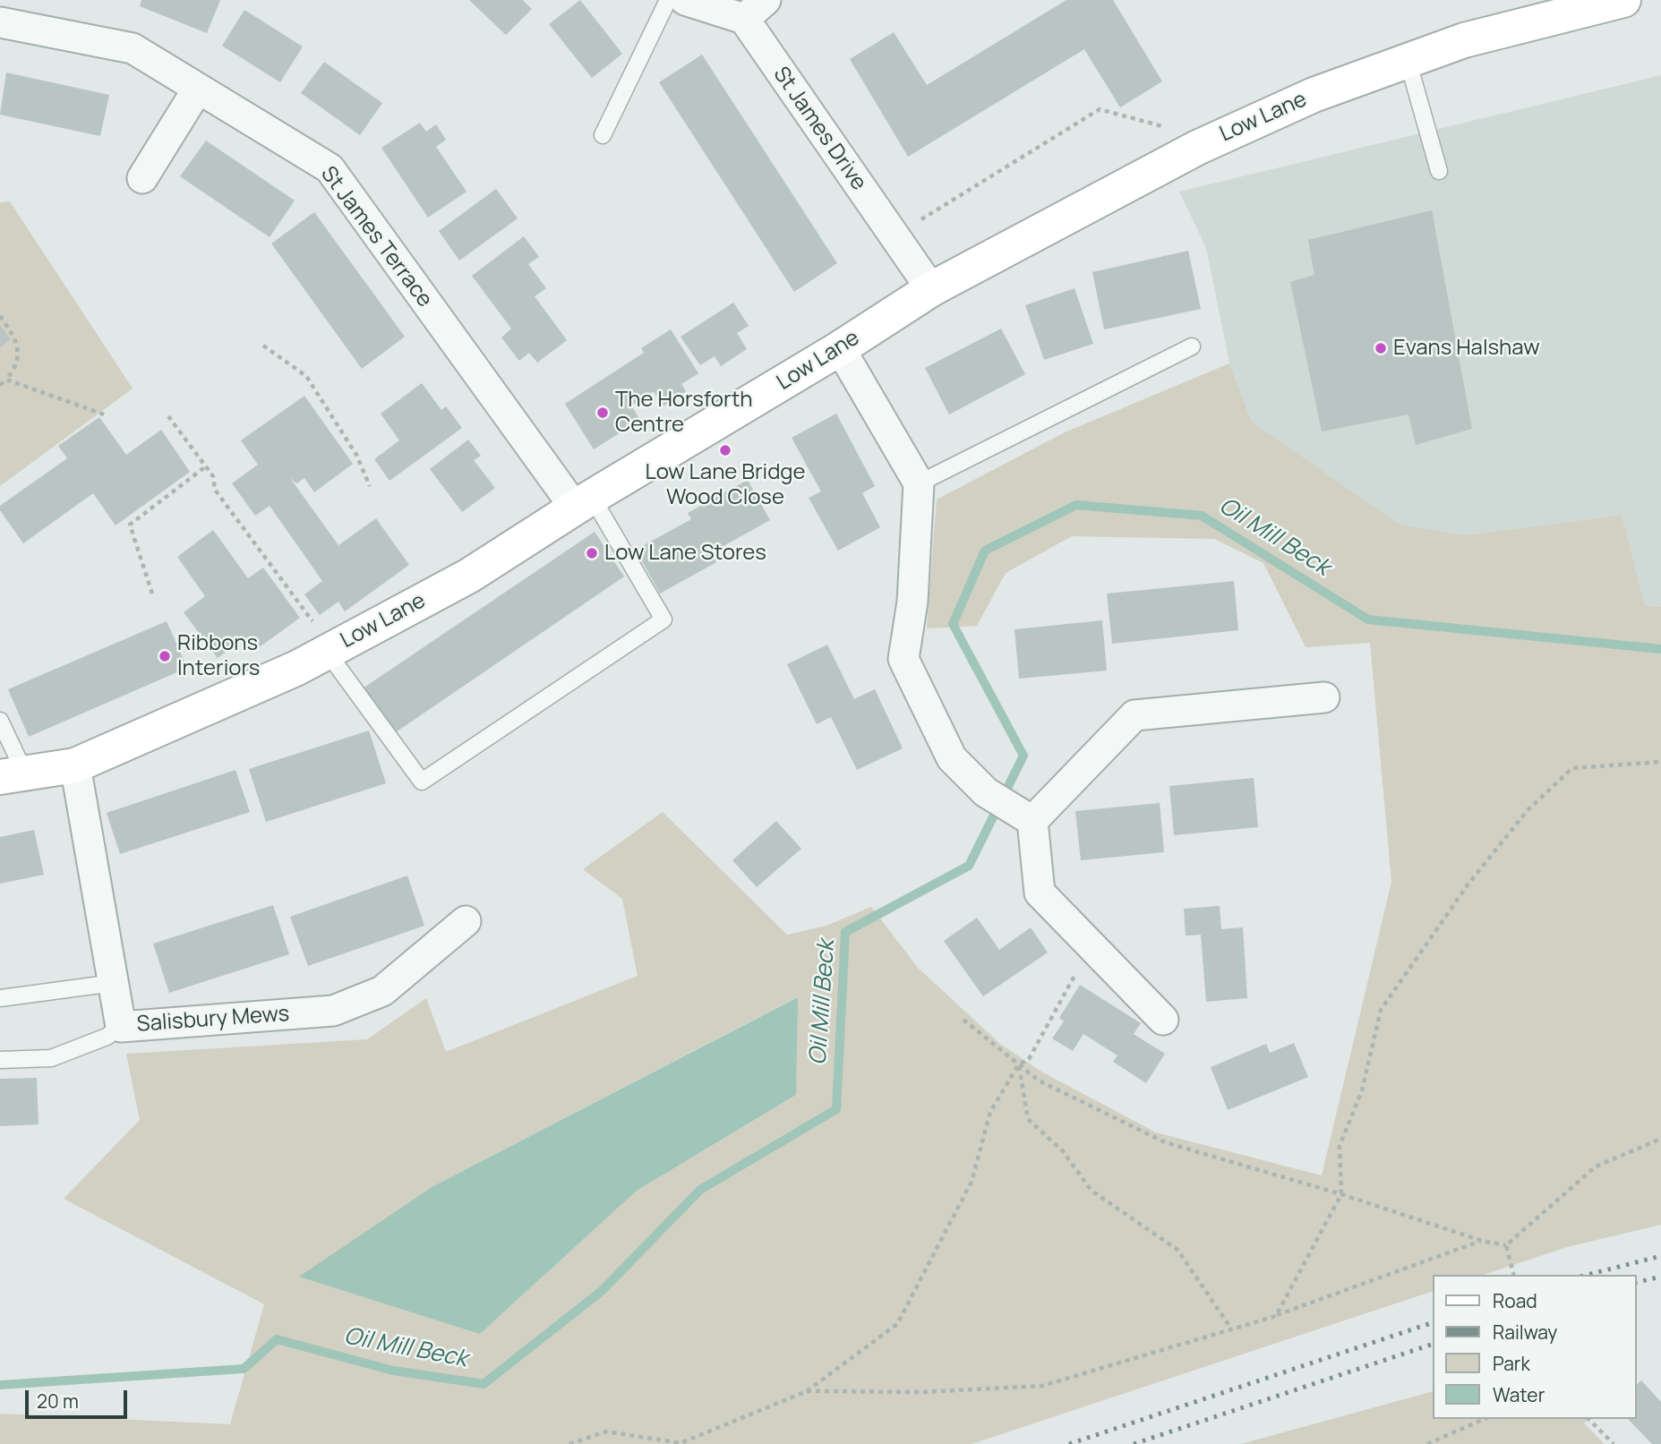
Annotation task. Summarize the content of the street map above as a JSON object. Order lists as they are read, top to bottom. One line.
{"streets":{"street":["Low Lane","St James Drive","St James Terrace","Salisbury Mews"]},"crossings":[["Low Lane","St James Drive"],["Low Lane","St James Terrace"],["Low Lane","Salisbury Mews"]],"water":["Oil Mill Beck"],"places":["Evans Halshaw","The Horsforth Centre","Low Lane Bridge Wood Close","Low Lane Stores","Ribbons Interiors"],"legend":["Road","Railway","Park","Water"],"scale_bar":"20 m"}
